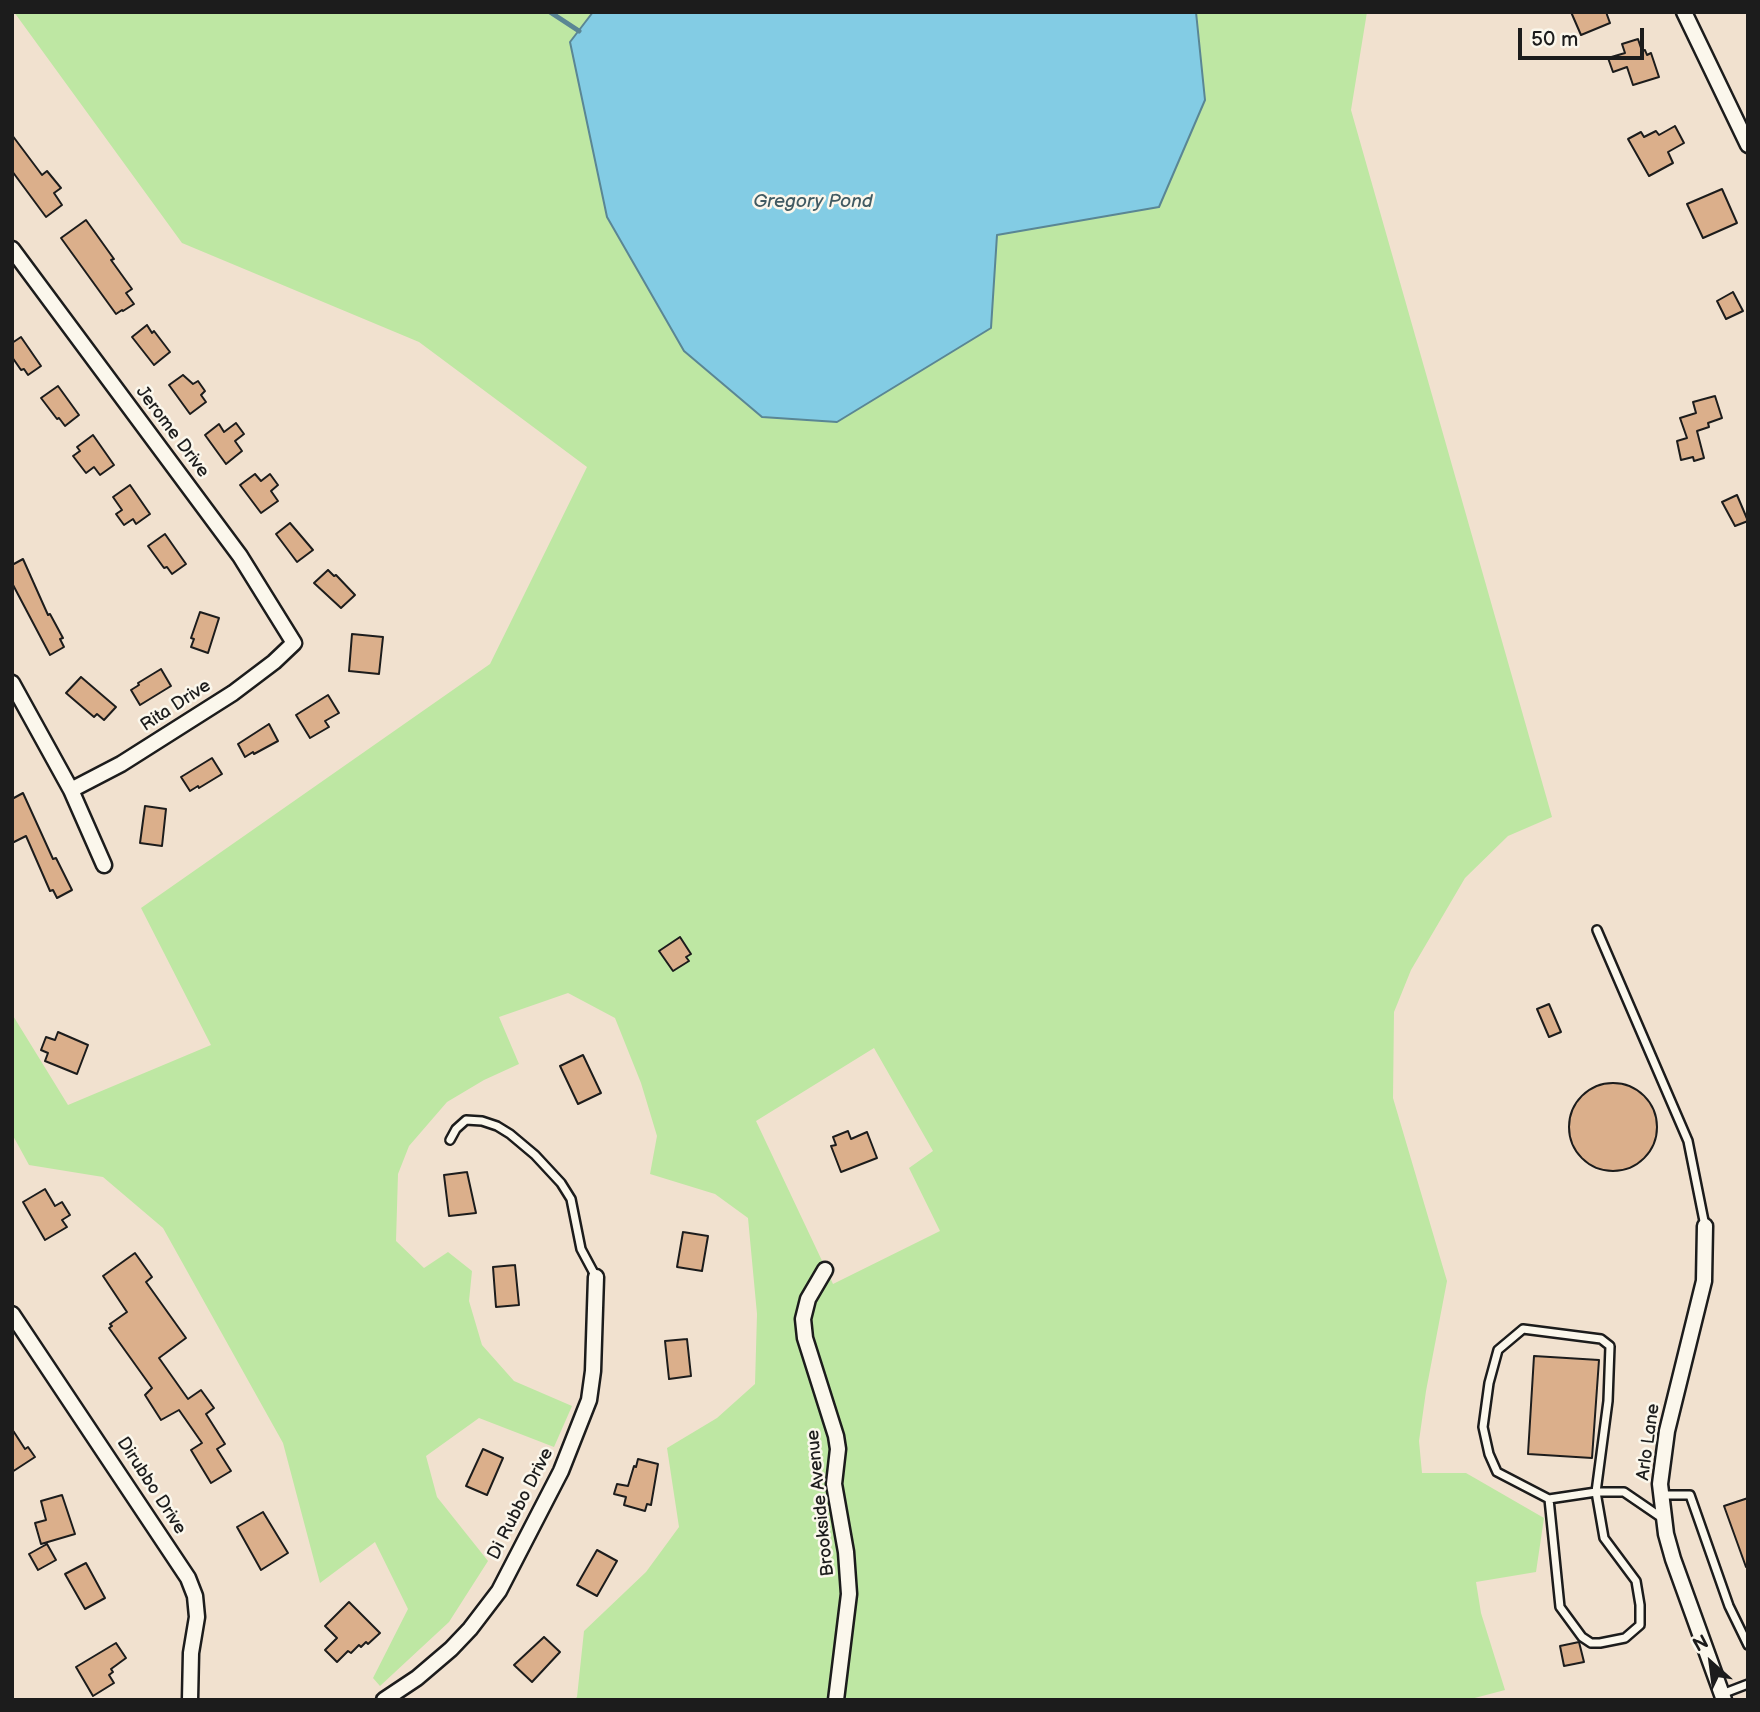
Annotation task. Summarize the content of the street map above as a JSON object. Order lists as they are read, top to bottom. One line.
{"streets":{"street":["Jerome Drive","Rita Drive","Arlo Lane","Dirubbo Drive","Brookside Avenue","Di Rubbo Drive"]},"crossings":[["Jerome Drive","Rita Drive"]],"water":["Gregory Pond"],"scale_bar":"50 m","north":"top left"}
